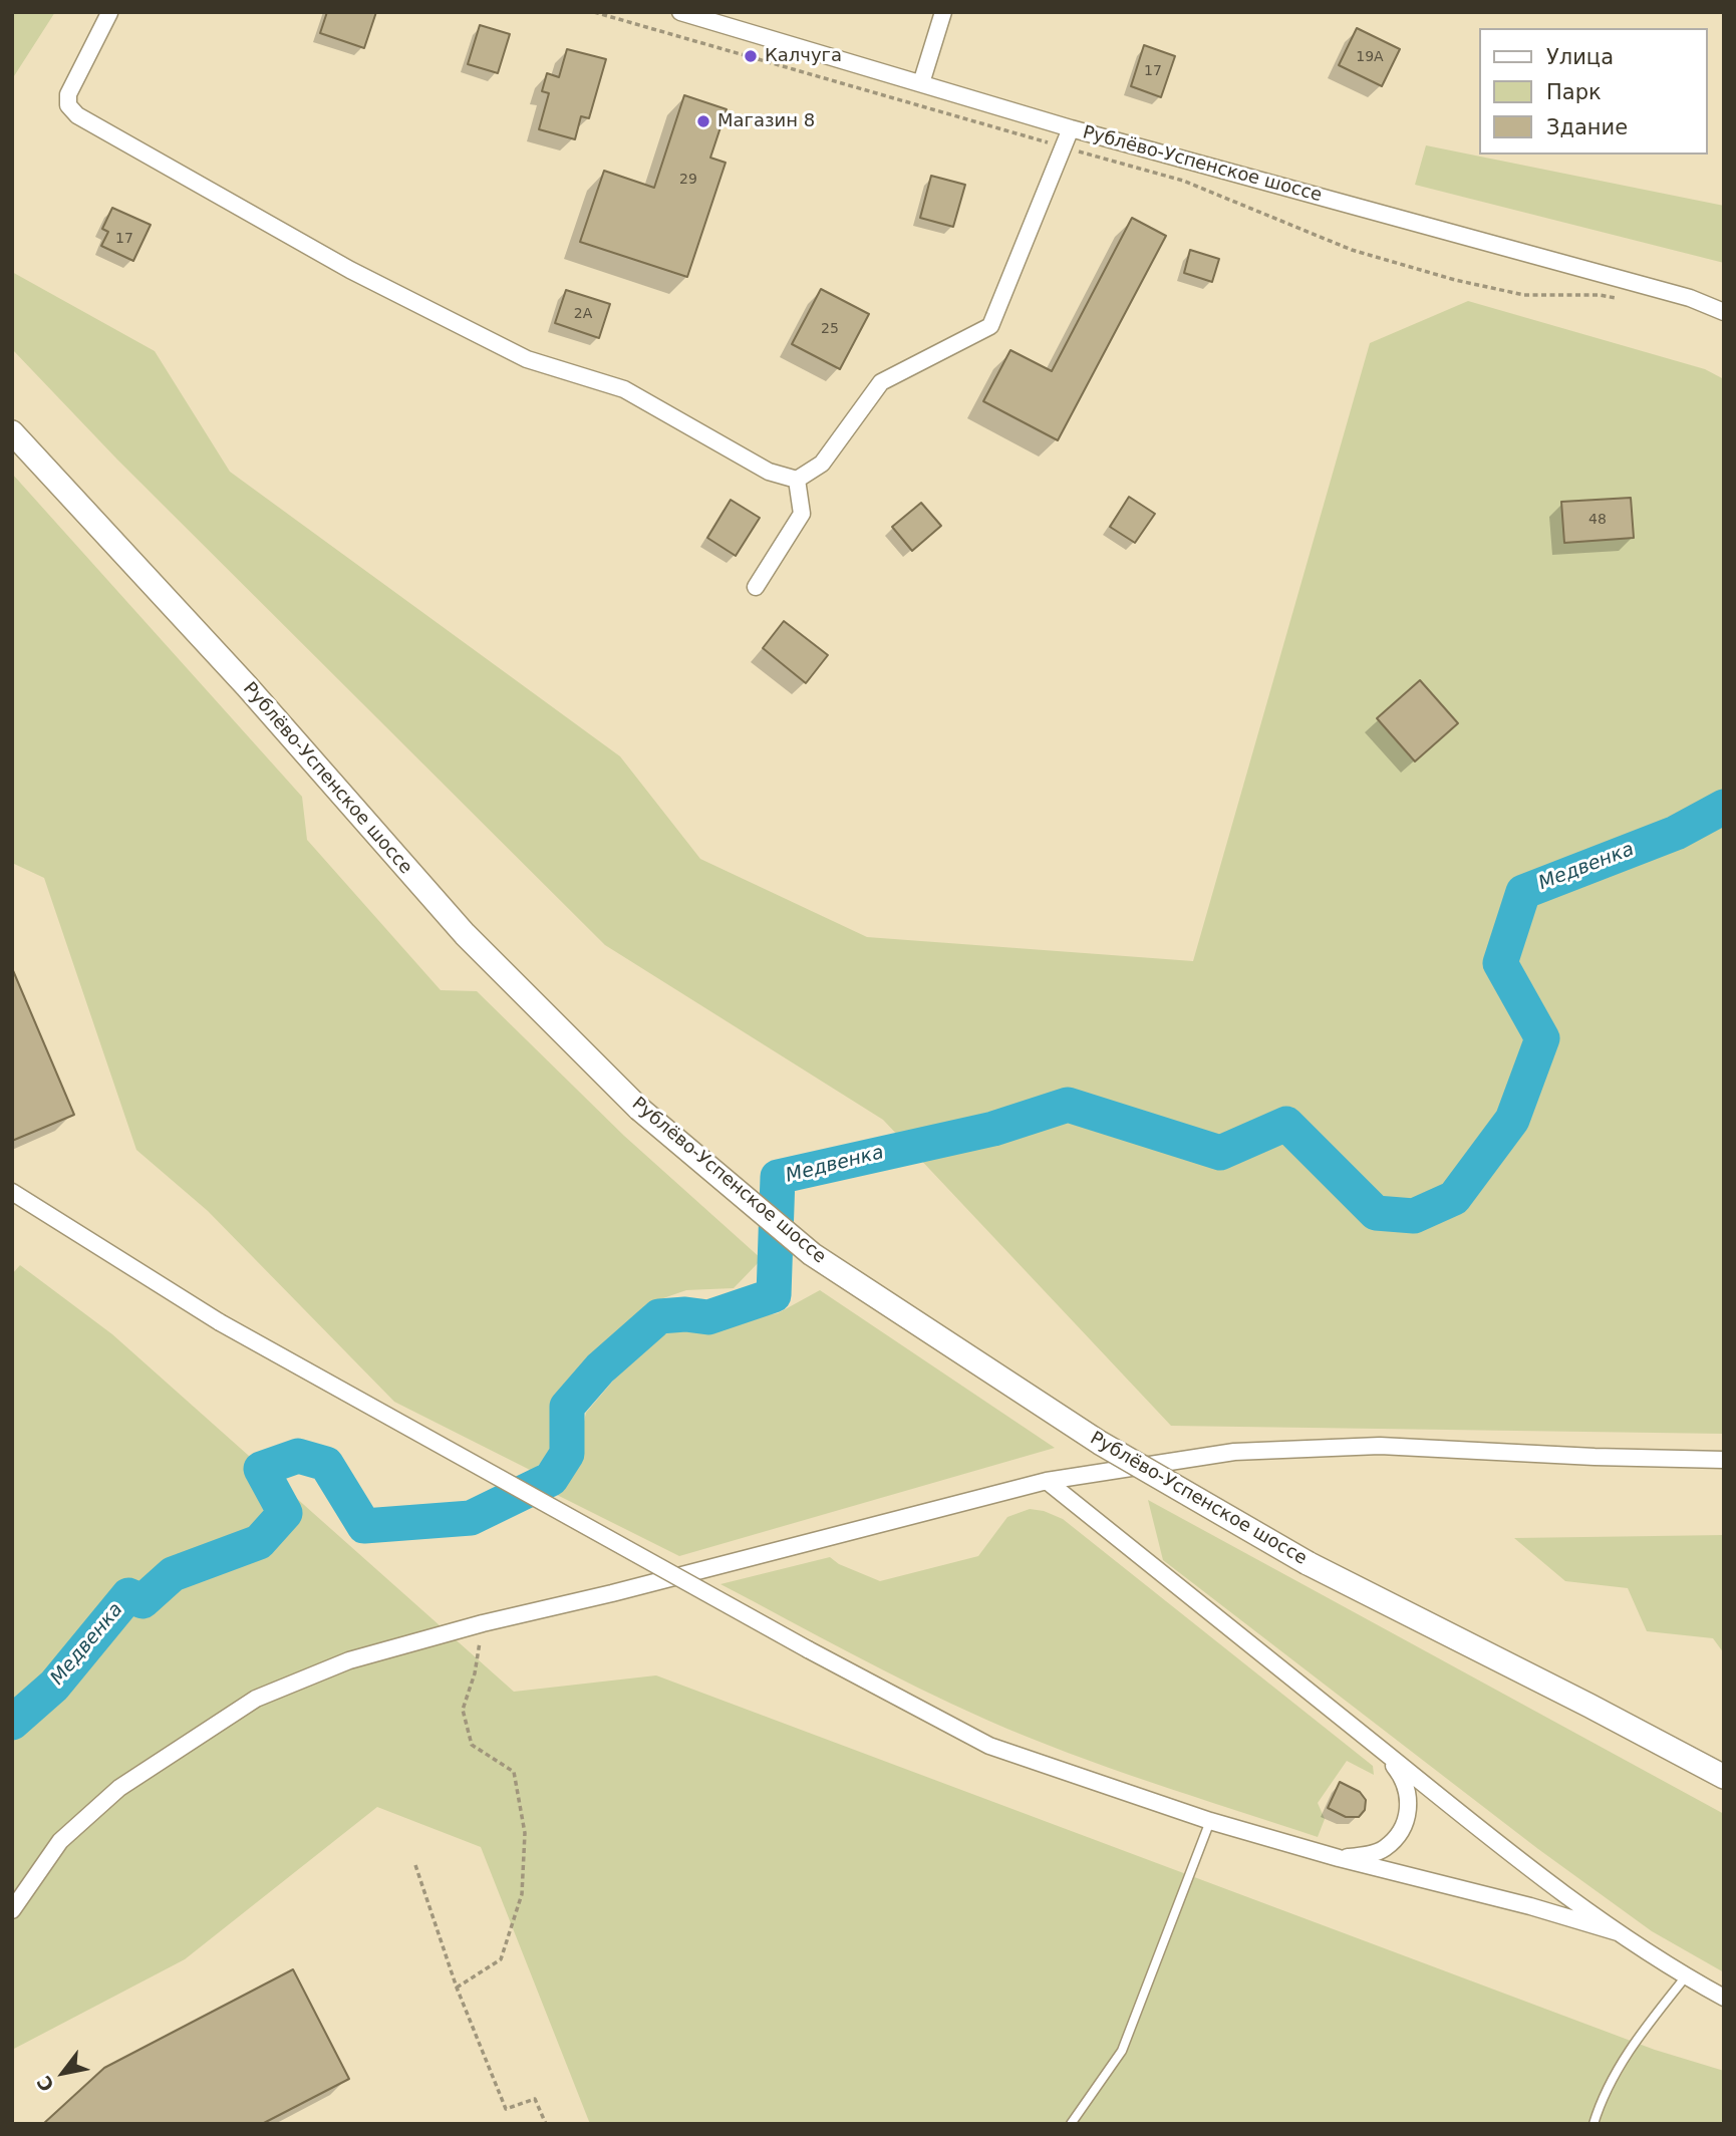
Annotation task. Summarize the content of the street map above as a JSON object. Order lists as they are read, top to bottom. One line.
{"streets":{"main road":["Рублёво-Успенское шоссе"]},"water":["Медвенка"],"places":["Калчуга","Магазин 8"],"house_numbers":["19А","17","29","17","2А","25","48"],"legend":["Улица","Парк","Здание"],"north":"bottom left"}
